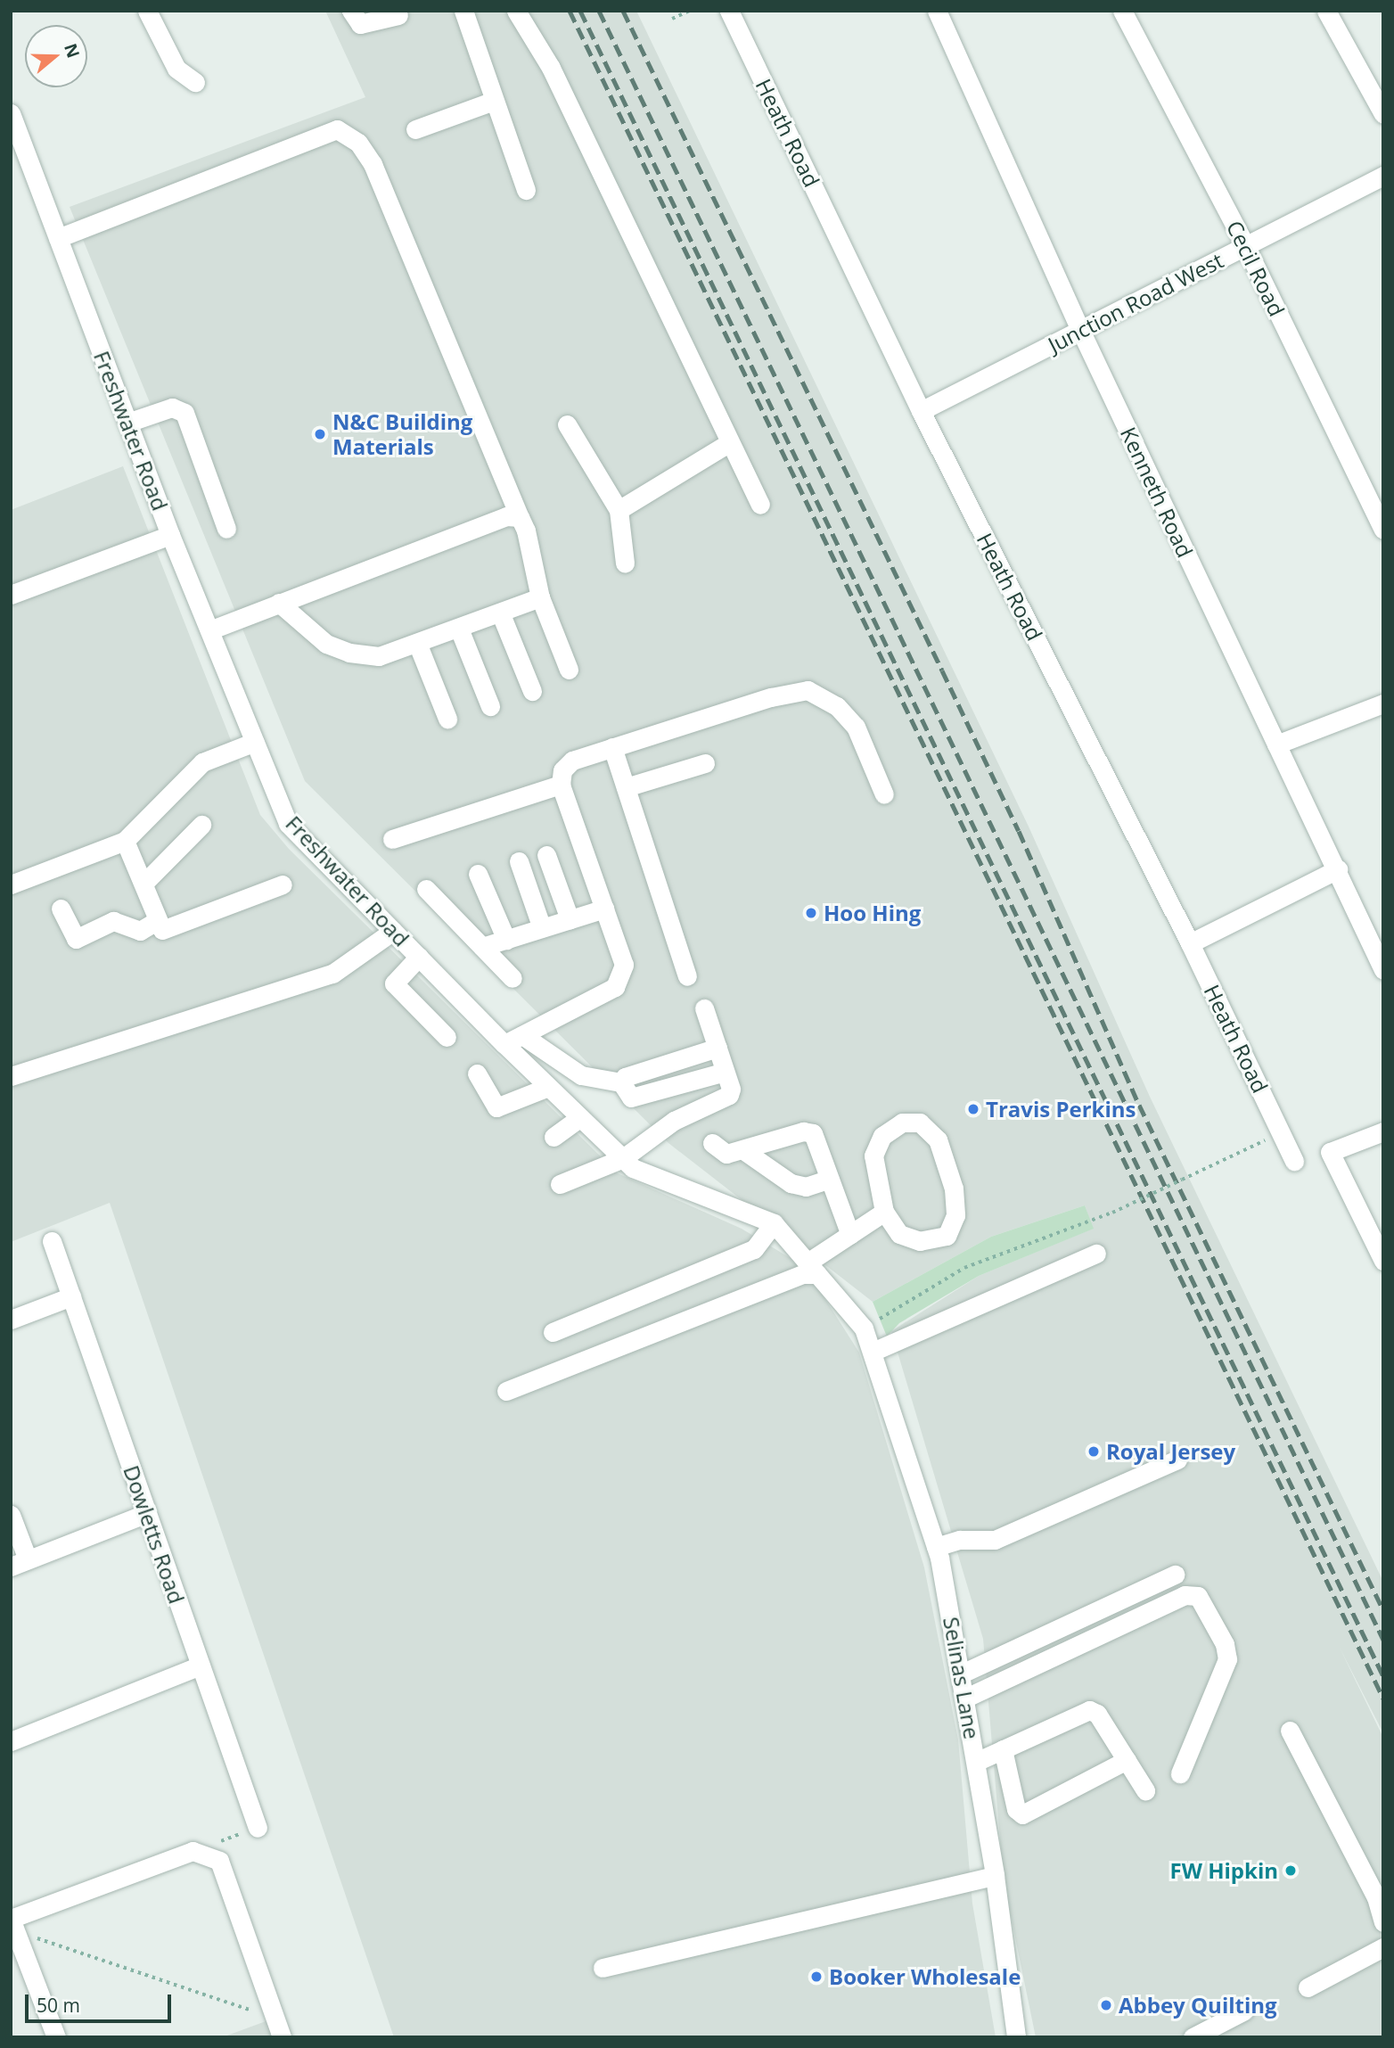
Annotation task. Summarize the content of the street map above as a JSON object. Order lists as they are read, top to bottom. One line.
{"streets":{"street":["Heath Road","Cecil Road","Junction Road West","Freshwater Road","Kenneth Road","Dowletts Road","Selinas Lane"]},"crossings":[["Heath Road","Junction Road West"],["Cecil Road","Junction Road West"],["Junction Road West","Kenneth Road"],["Freshwater Road","Selinas Lane"]],"places":["N&C Building Materials","Hoo Hing","Travis Perkins","Royal Jersey","FW Hipkin","Booker Wholesale","Abbey Quilting"],"scale_bar":"50 m","north":"right"}
